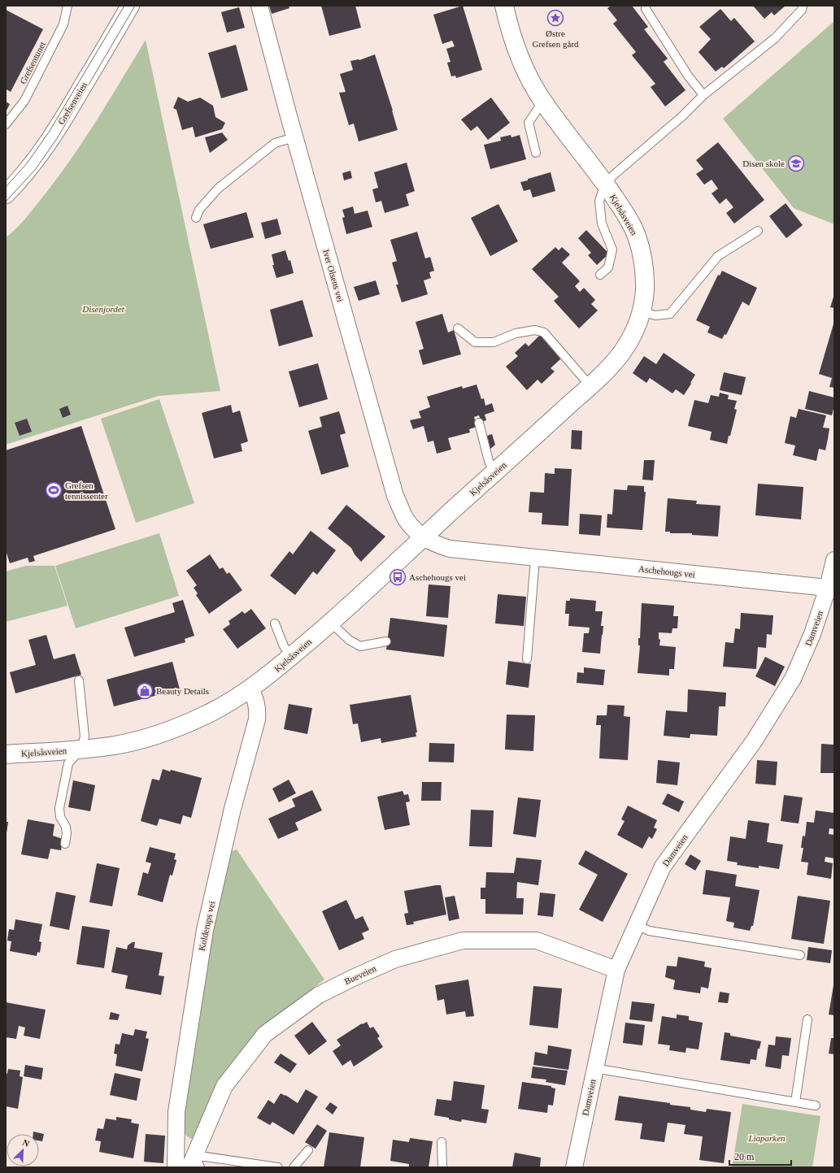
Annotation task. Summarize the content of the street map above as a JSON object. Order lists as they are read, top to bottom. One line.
{"streets":{"street":["Grefsenveien","Kjelsåsveien","Iver Olsens vei","Aschehougs vei","Damveien","Kolderups vei","Bueveien"],"lane":["Grefsentunet"]},"crossings":[["Kjelsåsveien","Iver Olsens vei"],["Kjelsåsveien","Aschehougs vei"],["Kjelsåsveien","Kolderups vei"],["Iver Olsens vei","Aschehougs vei"],["Aschehougs vei","Damveien"],["Damveien","Bueveien"]],"parks":["Disenjordet","Liaparken"],"places":{"place":["Østre Grefsen gård"],"school or university":["Disen skole"],"sports":["Grefsen tennissenter"],"bus stop":["Aschehougs vei"],"shop":["Beauty Details"]},"scale_bar":"20 m","north":"top right"}
